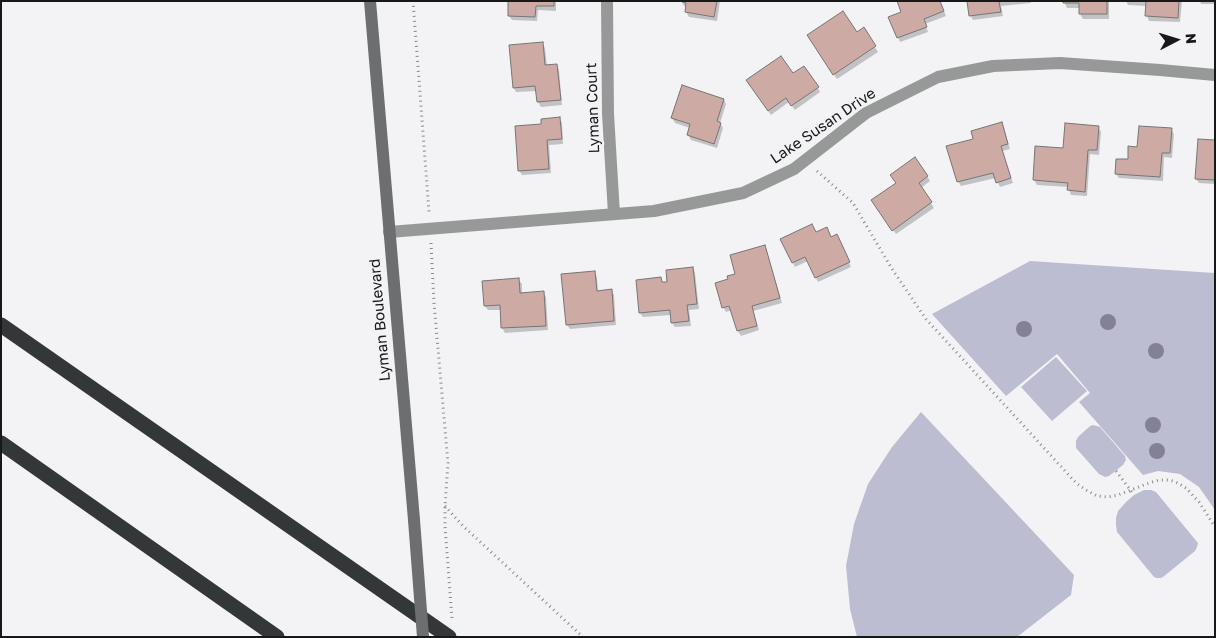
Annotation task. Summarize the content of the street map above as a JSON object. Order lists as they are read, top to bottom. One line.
{"streets":{"main road":["Lyman Boulevard"],"street":["Lyman Court","Lake Susan Drive"]},"crossings":[["Lyman Court","Lake Susan Drive"],["Lake Susan Drive","Lyman Boulevard"]],"north":"right"}
